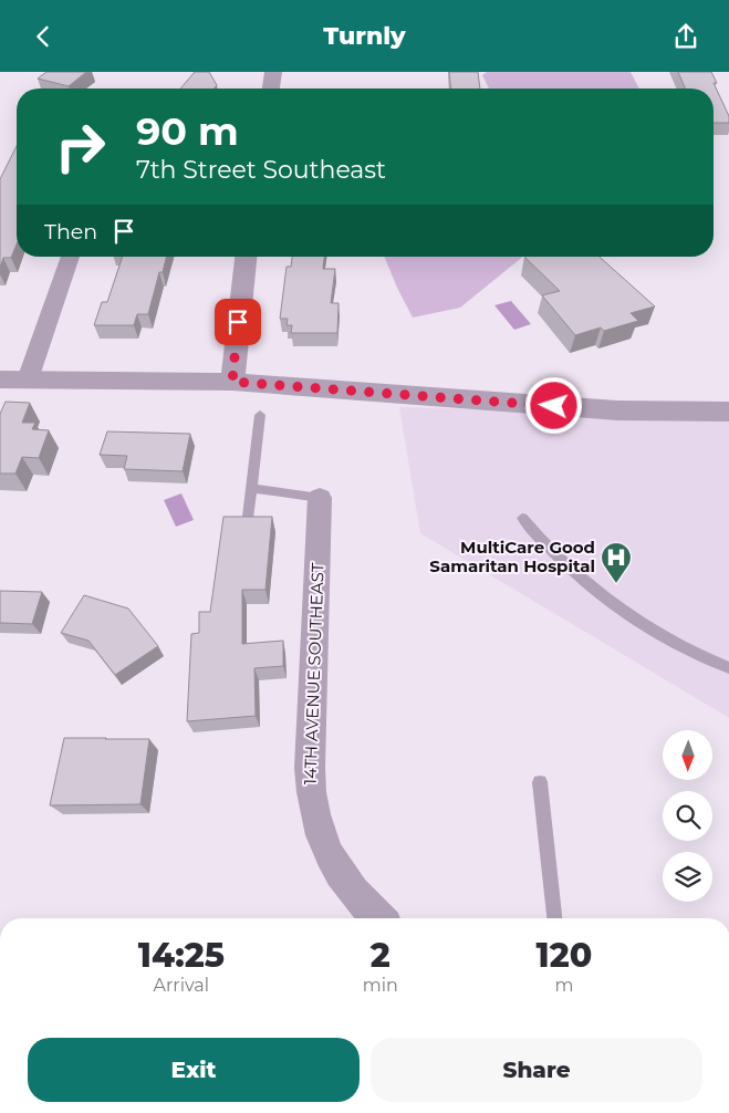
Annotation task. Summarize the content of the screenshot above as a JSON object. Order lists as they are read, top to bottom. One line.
{"streets":{"street":["14TH AVENUE SOUTHEAST"]},"places":{"hospital":["MultiCare Good Samaritan Hospital"]},"north":"bottom","page":{"header":"Turnly","turn":["90 m","7th Street Southeast"],"then":"Then","eta":["14:25","Arrival","2","min","120","m"],"buttons":["Exit","Share"]}}
